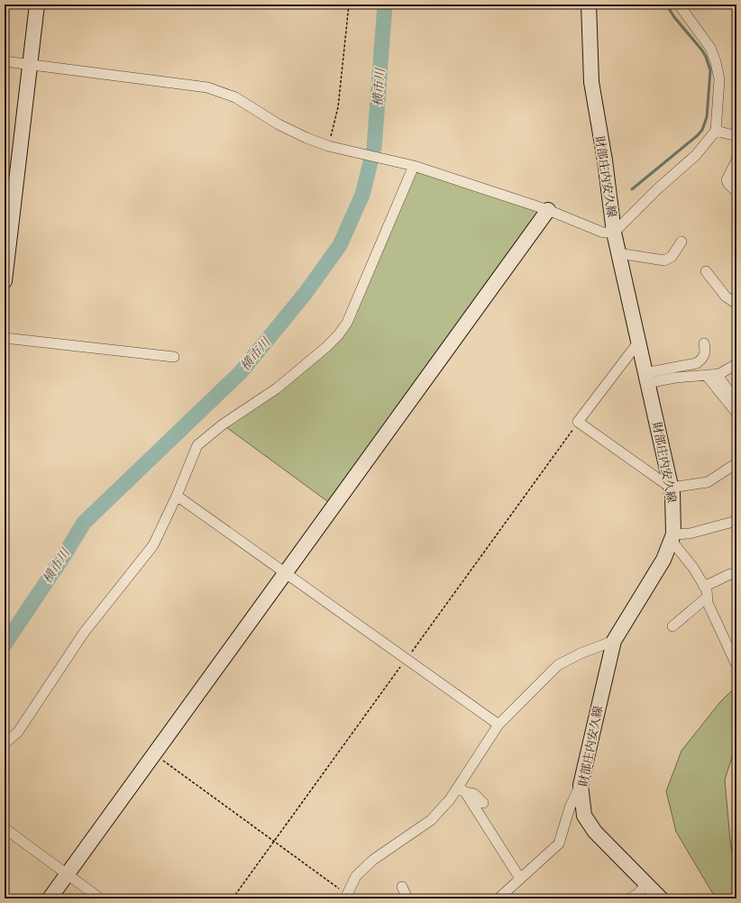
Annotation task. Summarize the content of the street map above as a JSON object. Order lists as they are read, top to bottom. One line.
{"streets":{"street":["財部庄内安久線"]},"water":["横市川"]}
